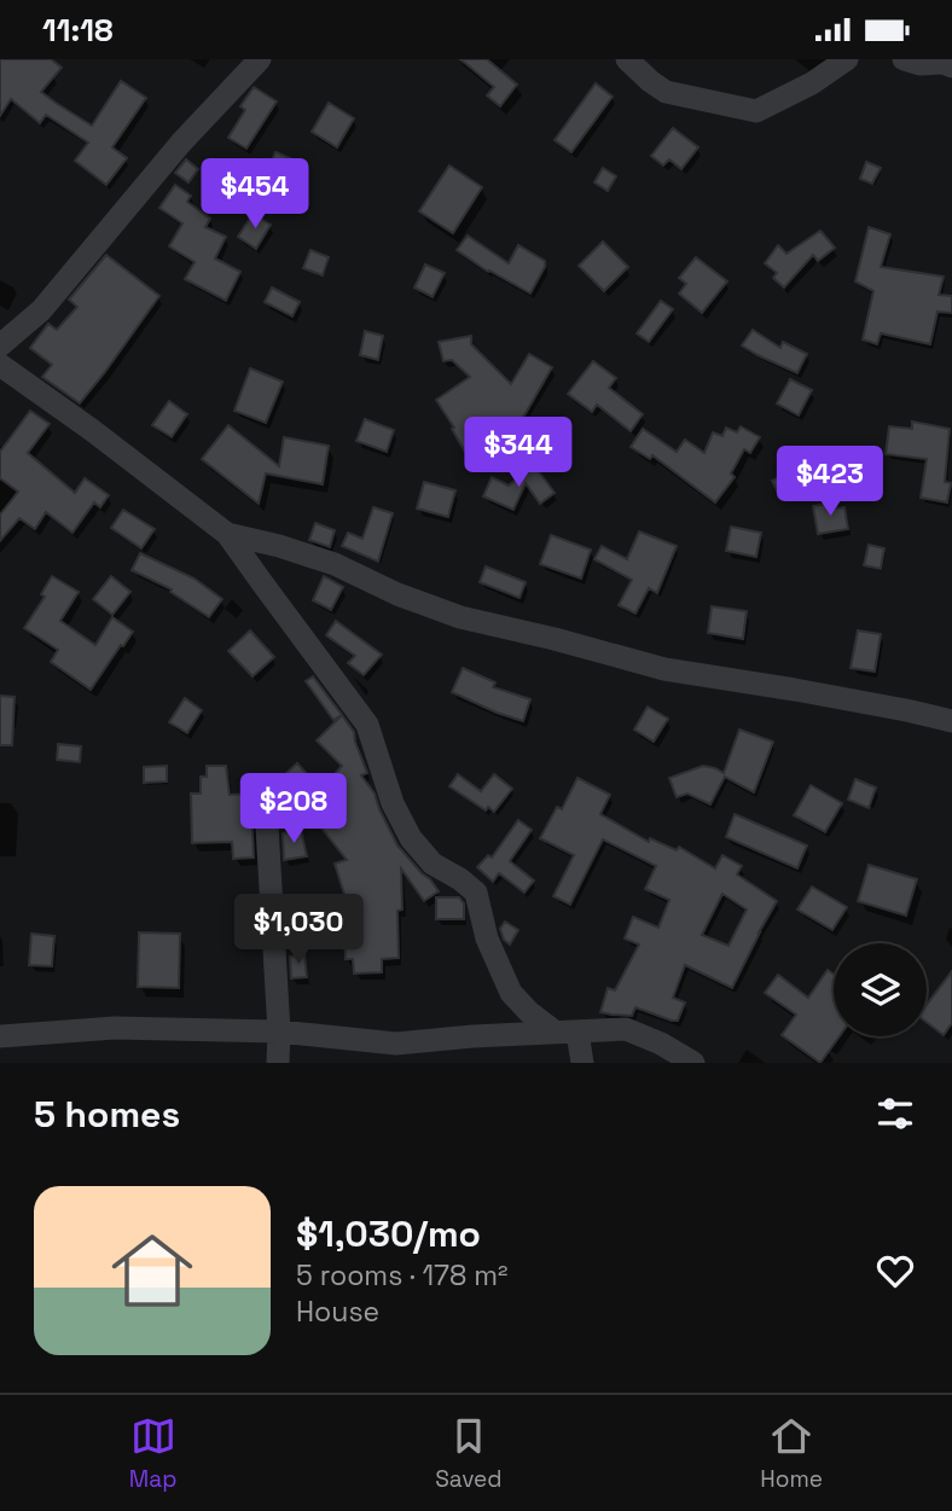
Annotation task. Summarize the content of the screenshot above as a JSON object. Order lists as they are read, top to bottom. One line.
{"page":{"status":"11:18","price":["$454","$344","$423","$208","$1,030"],"heading":"5 homes","list":[{"name":"$1,030/mo","note":"5 rooms · 178 m² · House"}],"tabs":["Map","Saved","Home"]}}
